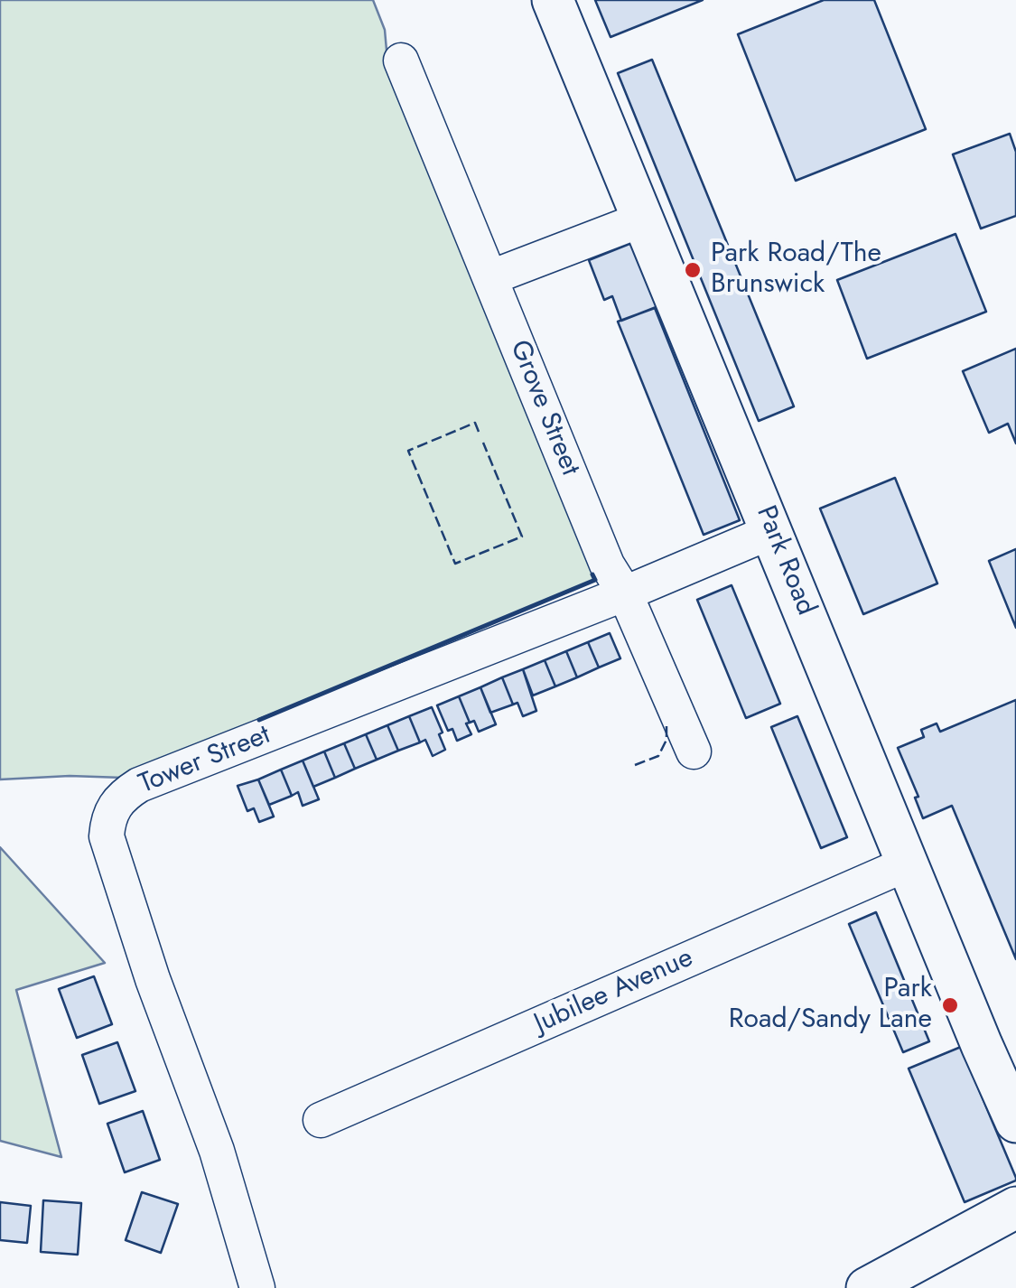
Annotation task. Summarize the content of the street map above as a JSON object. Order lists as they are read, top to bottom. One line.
{"streets":{"main road":["Park Road"],"street":["Grove Street","Tower Street","Jubilee Avenue"]},"crossings":[["Grove Street","Tower Street"],["Park Road","Tower Street"],["Park Road","Jubilee Avenue"]],"places":["Park Road/The Brunswick","Park Road/Sandy Lane"]}
